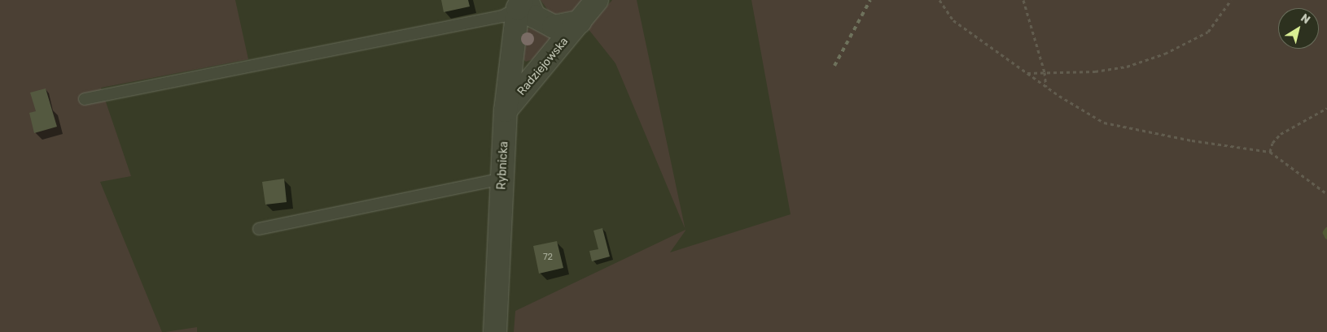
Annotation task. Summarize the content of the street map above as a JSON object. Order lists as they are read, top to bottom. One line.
{"streets":{"street":["Radziejowska","Rybnicka"]},"crossings":[["Radziejowska","Rybnicka"]],"house_numbers":["72"],"north":"top right"}
